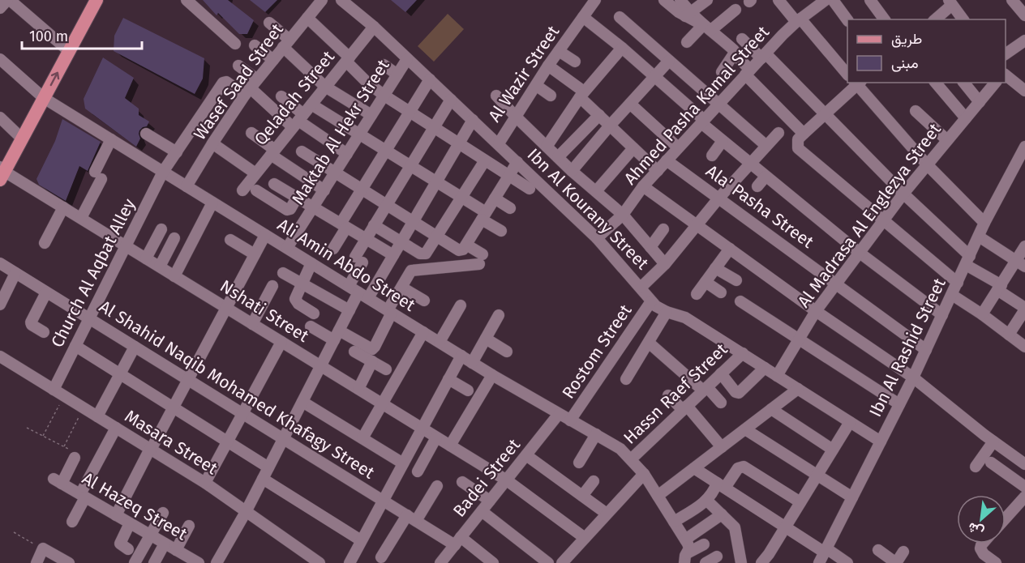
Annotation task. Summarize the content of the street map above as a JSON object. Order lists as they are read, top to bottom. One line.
{"streets":{"street":["Al Wazir Street","Wasef Saad Street","Qeladah Street","Ahmed Pasha Kamal Street","Maktab Al Hekr Street","Ala' Pasha Street","Ibn Al Kourany Street","Al Madrasa Al Englezya Street","Ali Amin Abdo Street","Church Al Aqbat Alley","Nshati Street","Ibn Al Rashid Street","Rostom Street","Al Shahid Naqib Mohamed Khafagy Street","Hassn Raef Street","Masara Street","Badei Street","Al Hazeq Street"]},"crossings":[["Al Wazir Street","Ibn Al Kourany Street"],["Wasef Saad Street","Ali Amin Abdo Street"],["Wasef Saad Street","Church Al Aqbat Alley"],["Qeladah Street","Ibn Al Kourany Street"],["Ahmed Pasha Kamal Street","Ala' Pasha Street"],["Ahmed Pasha Kamal Street","Ibn Al Kourany Street"],["Maktab Al Hekr Street","Ibn Al Kourany Street"],["Maktab Al Hekr Street","Ali Amin Abdo Street"],["Ala' Pasha Street","Al Madrasa Al Englezya Street"],["Ala' Pasha Street","Ibn Al Rashid Street"],["Ibn Al Kourany Street","Al Madrasa Al Englezya Street"],["Ibn Al Kourany Street","Ibn Al Rashid Street"],["Ibn Al Kourany Street","Rostom Street"],["Ibn Al Kourany Street","Hassn Raef Street"],["Ali Amin Abdo Street","Church Al Aqbat Alley"],["Ali Amin Abdo Street","Rostom Street"],["Ali Amin Abdo Street","Hassn Raef Street"],["Ali Amin Abdo Street","Badei Street"],["Church Al Aqbat Alley","Nshati Street"],["Church Al Aqbat Alley","Al Shahid Naqib Mohamed Khafagy Street"],["Church Al Aqbat Alley","Masara Street"],["Nshati Street","Badei Street"],["Al Shahid Naqib Mohamed Khafagy Street","Badei Street"]],"legend":["طريق","مبنى"],"scale_bar":"100 m","north":"bottom left"}
